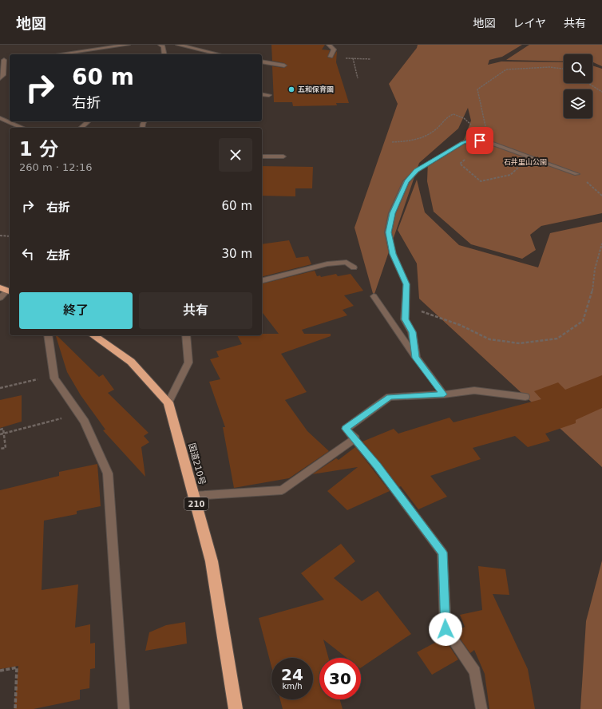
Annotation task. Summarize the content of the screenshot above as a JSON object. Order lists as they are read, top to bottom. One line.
{"streets":{"highway":["国道210号","210"]},"parks":["石井里山公園"],"places":["五和保育園"],"page":{"header":"地図","nav":["地図","レイヤ","共有"],"turn":["60 m","右折"],"heading":["1 分","260 m · 12:16"],"list":[{"name":"右折","value":"60 m"},{"name":"左折","value":"30 m"}],"buttons":["終了","共有"],"speed":"24 km/h","limit":"30"}}
